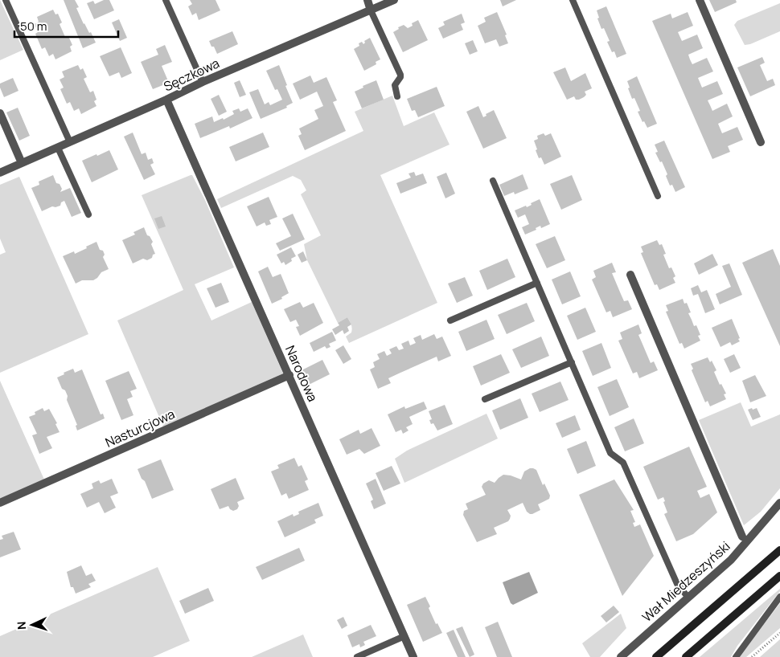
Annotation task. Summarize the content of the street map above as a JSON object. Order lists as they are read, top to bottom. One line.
{"streets":{"street":["Sęczkowa","Narodowa","Nasturcjowa","Wał Miedzeszyński"]},"crossings":[["Sęczkowa","Narodowa"],["Narodowa","Nasturcjowa"]],"scale_bar":"50 m","north":"left"}
